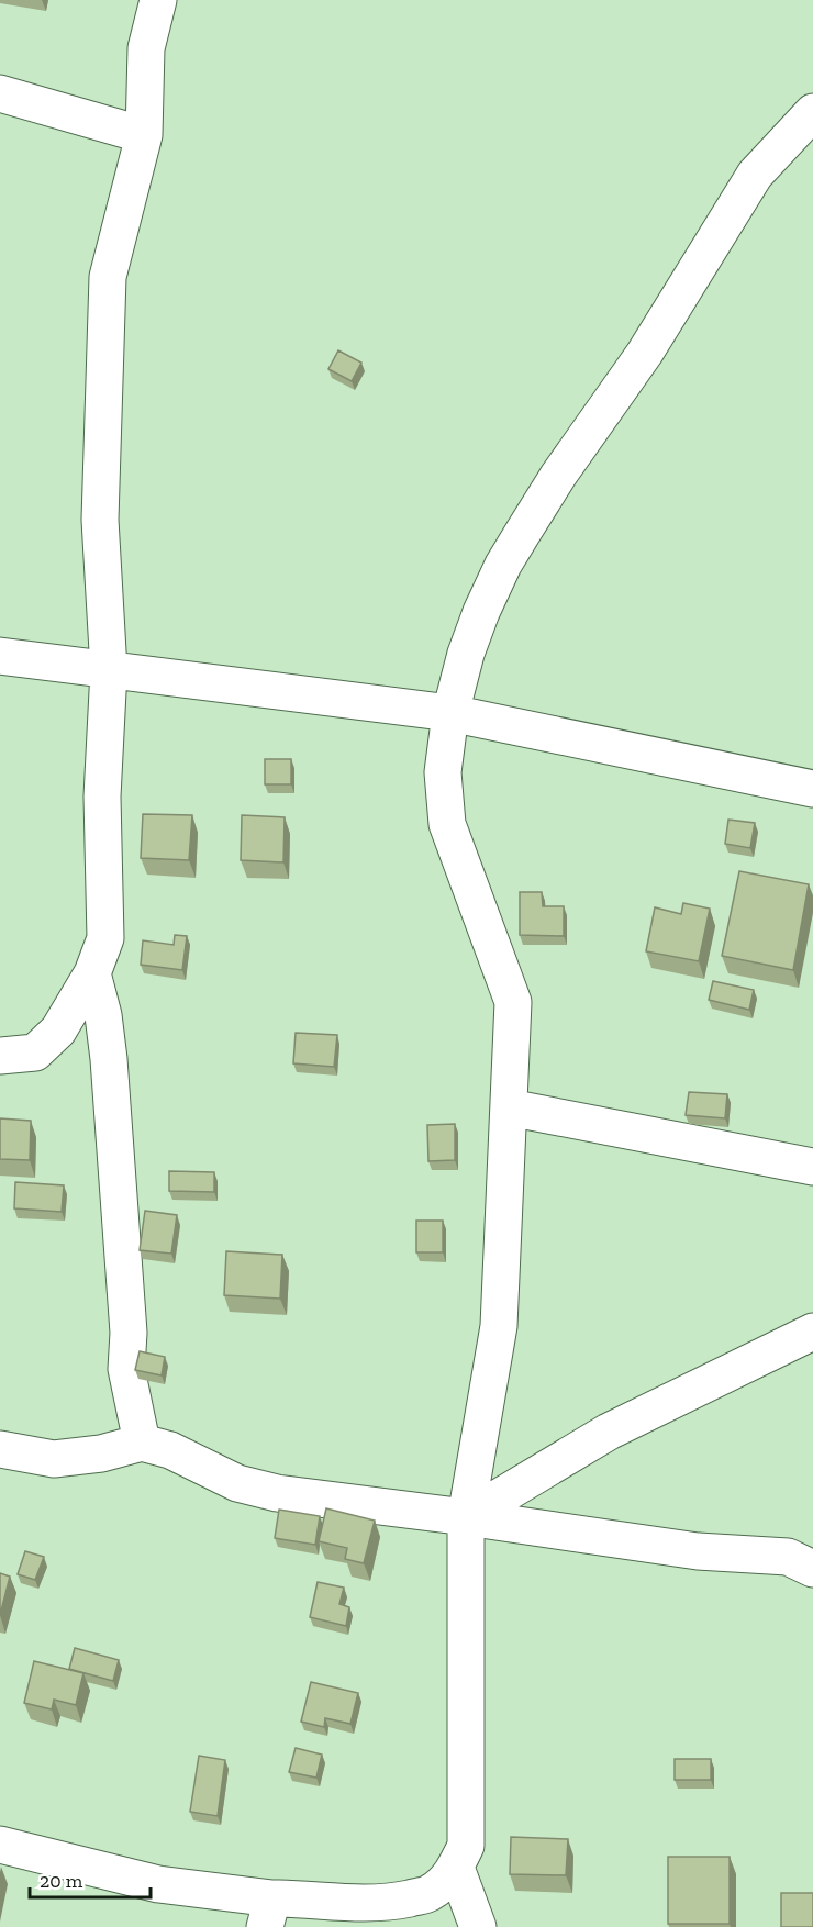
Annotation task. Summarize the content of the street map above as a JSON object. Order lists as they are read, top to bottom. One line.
{"scale_bar":"20 m"}
